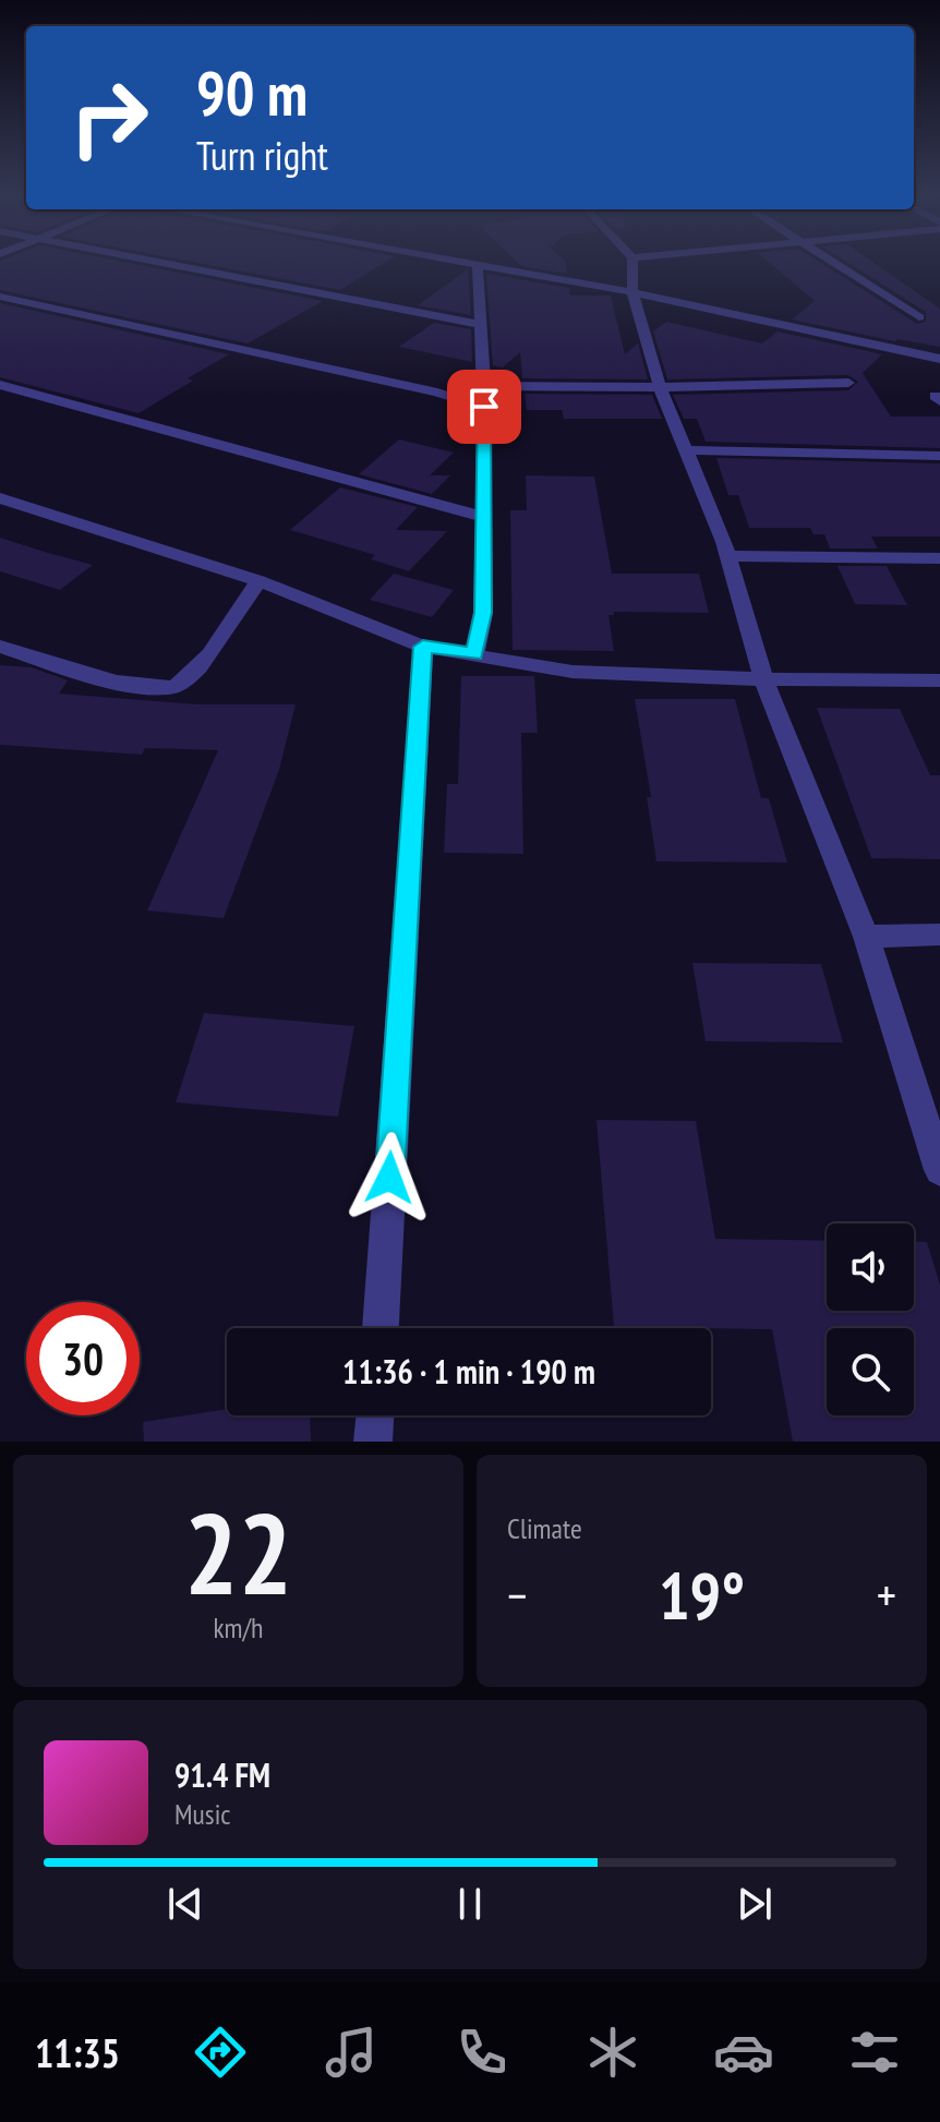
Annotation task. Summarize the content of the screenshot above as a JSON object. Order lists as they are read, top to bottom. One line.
{"page":{"turn":["90 m","Turn right"],"limit":"30","trip":"11:36 · 1 min · 190 m","tile":[["22","km/h"],"Climate"],"heat":["−","19°","+"],"song":["91.4 FM","Music"],"tabs":"11:35"}}
